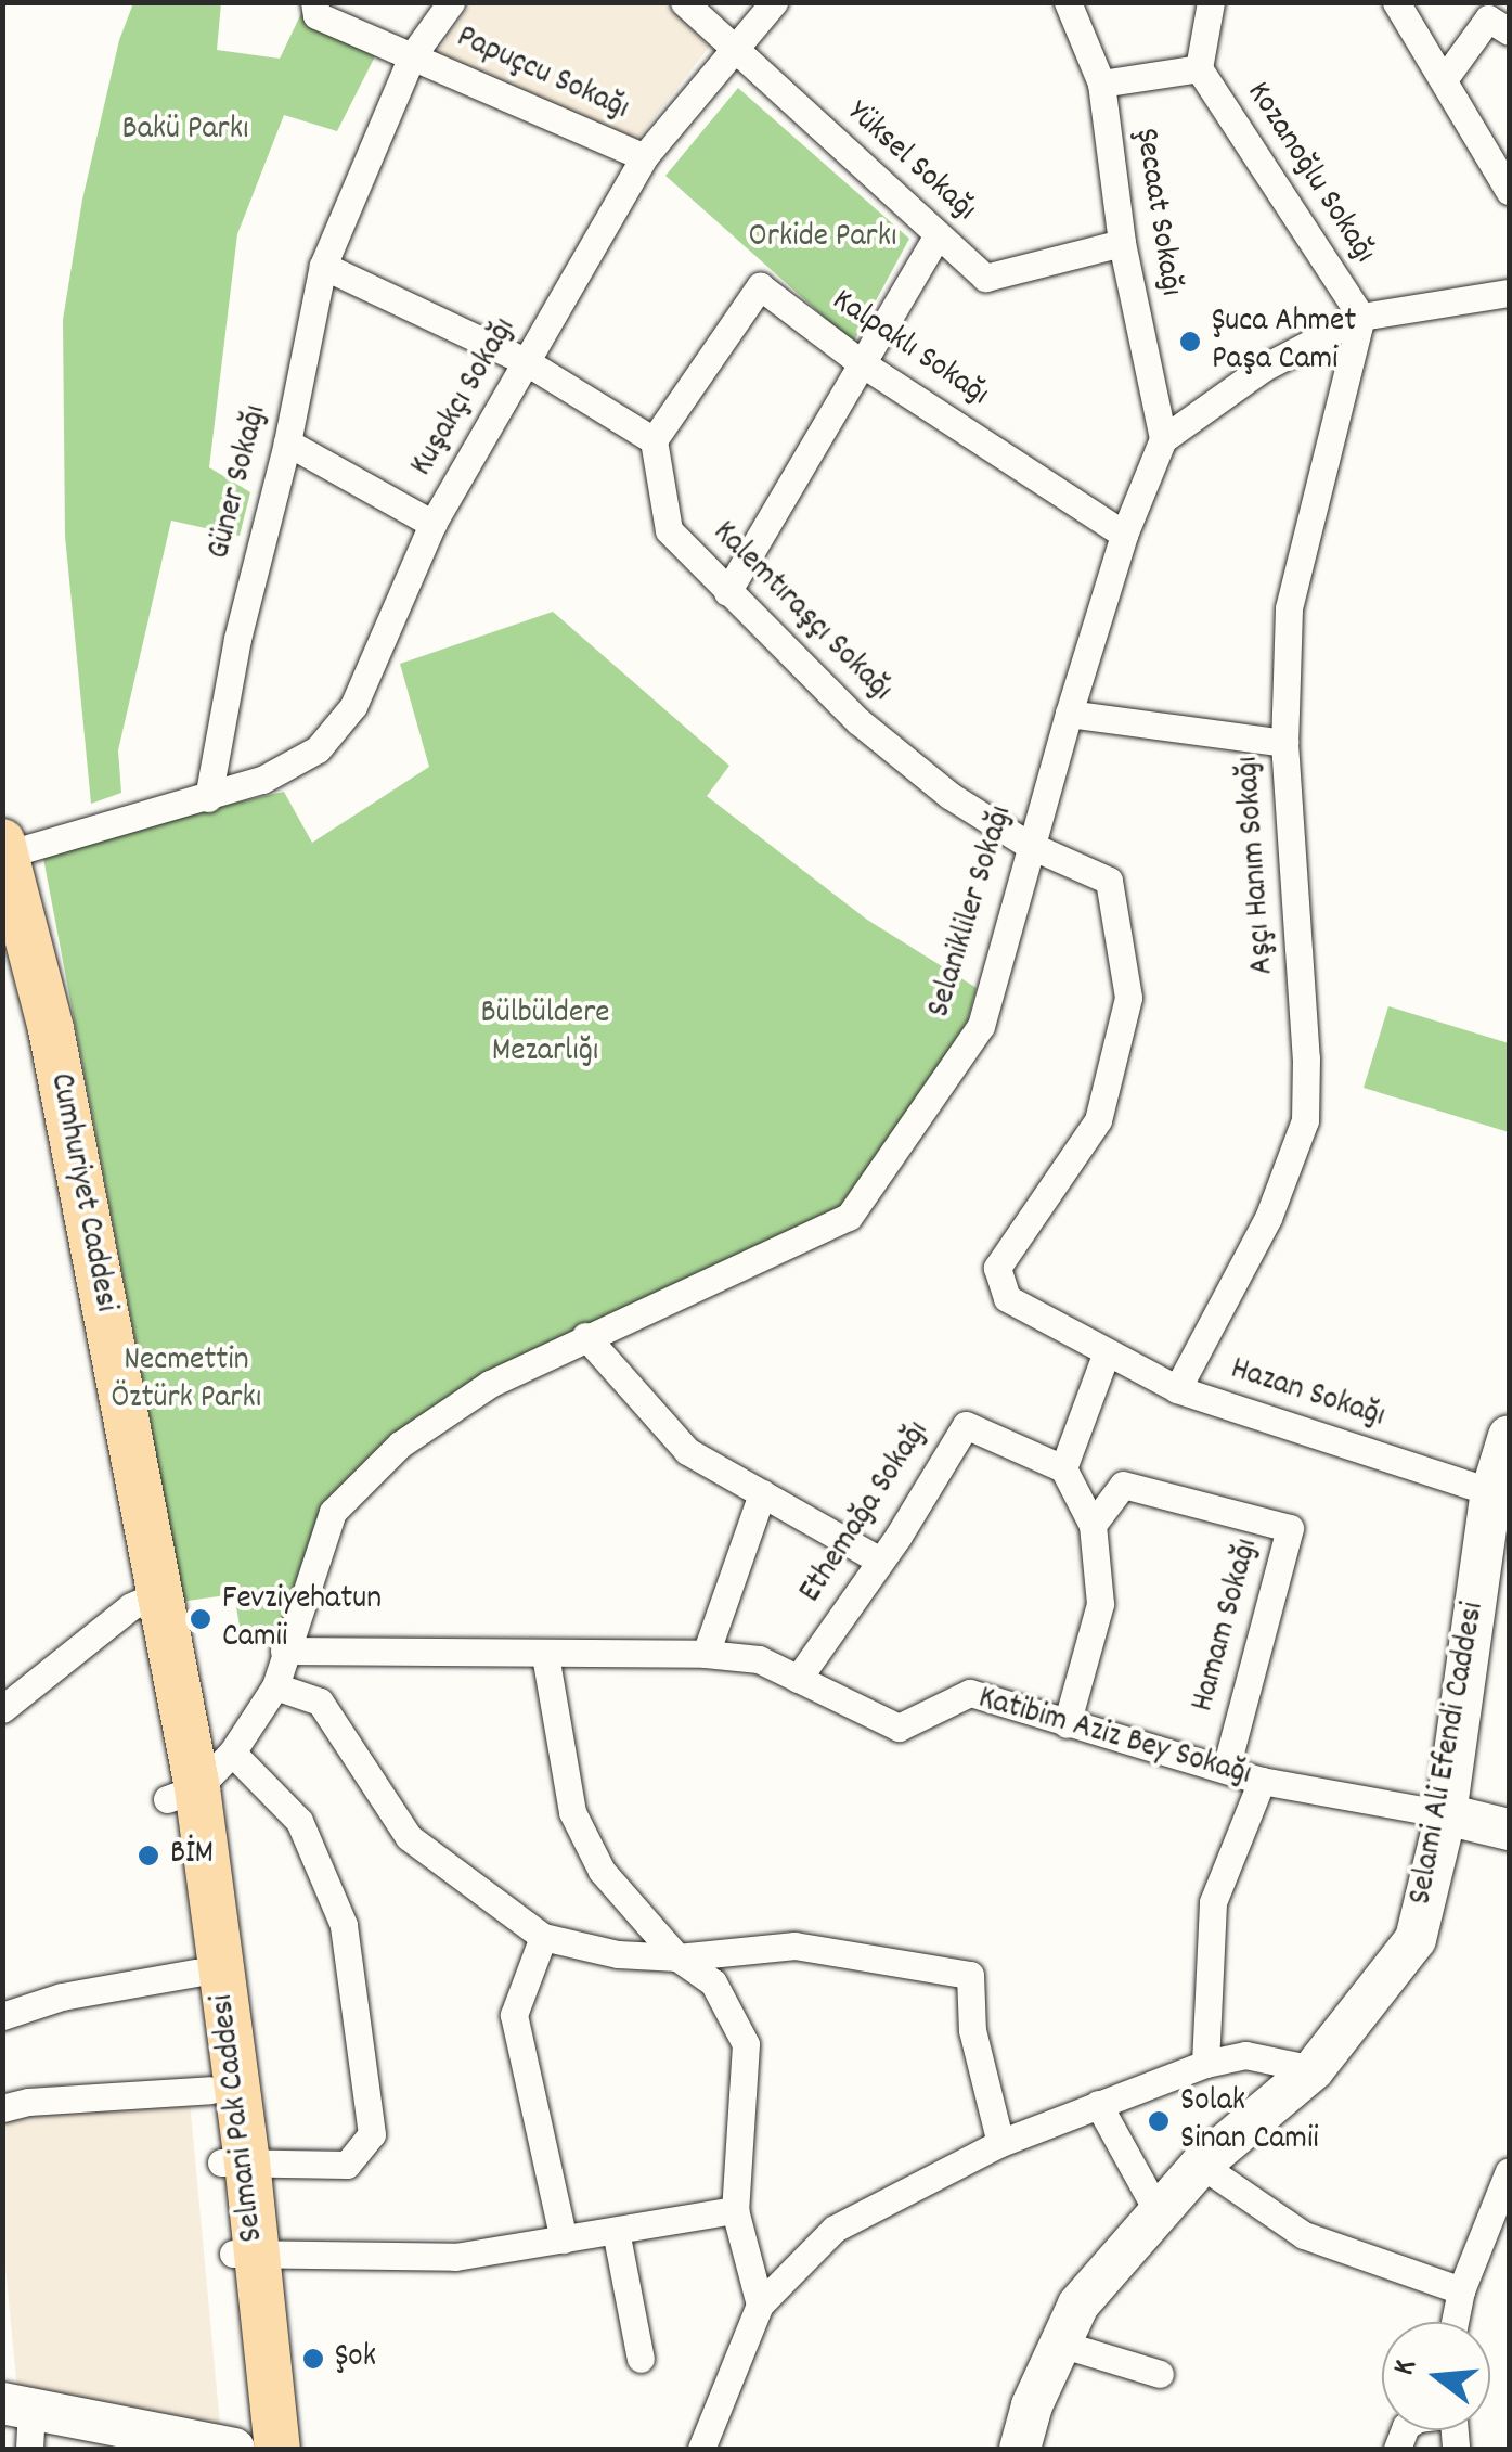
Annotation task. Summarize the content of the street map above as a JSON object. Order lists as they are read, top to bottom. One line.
{"streets":{"main road":["Cumhuriyet Caddesi","Selmani Pak Caddesi"],"street":["Papuçcu Sokağı","Yüksel Sokağı","Kozanoğlu Sokağı","Şecaat Sokağı","Kalpaklı Sokağı","Kuşakçı Sokağı","Güner Sokağı","Kalemtıraşçı Sokağı","Aşçı Hanım Sokağı","Selanikliler Sokağı","Hazan Sokağı","Ethemağa Sokağı","Hamam Sokağı","Katibim Aziz Bey Sokağı","Selami Ali Efendi Caddesi"]},"crossings":[["Papuçcu Sokağı","Kuşakçı Sokağı"],["Papuçcu Sokağı","Güner Sokağı"],["Yüksel Sokağı","Şecaat Sokağı"],["Yüksel Sokağı","Kuşakçı Sokağı"],["Kozanoğlu Sokağı","Şecaat Sokağı"],["Kozanoğlu Sokağı","Aşçı Hanım Sokağı"],["Şecaat Sokağı","Selanikliler Sokağı"],["Kalpaklı Sokağı","Kalemtıraşçı Sokağı"],["Kalpaklı Sokağı","Selanikliler Sokağı"],["Kuşakçı Sokağı","Güner Sokağı"],["Kalemtıraşçı Sokağı","Selanikliler Sokağı"],["Kalemtıraşçı Sokağı","Hazan Sokağı"],["Aşçı Hanım Sokağı","Hazan Sokağı"],["Selanikliler Sokağı","Cumhuriyet Caddesi"],["Selanikliler Sokağı","Katibim Aziz Bey Sokağı"],["Selanikliler Sokağı","Selmani Pak Caddesi"],["Cumhuriyet Caddesi","Selmani Pak Caddesi"],["Hazan Sokağı","Selami Ali Efendi Caddesi"],["Ethemağa Sokağı","Katibim Aziz Bey Sokağı"],["Hamam Sokağı","Katibim Aziz Bey Sokağı"],["Katibim Aziz Bey Sokağı","Selami Ali Efendi Caddesi"]],"parks":["Bakü Parkı","Orkide Parkı","Bülbüldere Mezarlığı","Necmettin Öztürk Parkı"],"places":["Şuca Ahmet Paşa Cami","Fevziyehatun Camii","BİM","Solak Sinan Camii","Şok"],"north":"left"}
